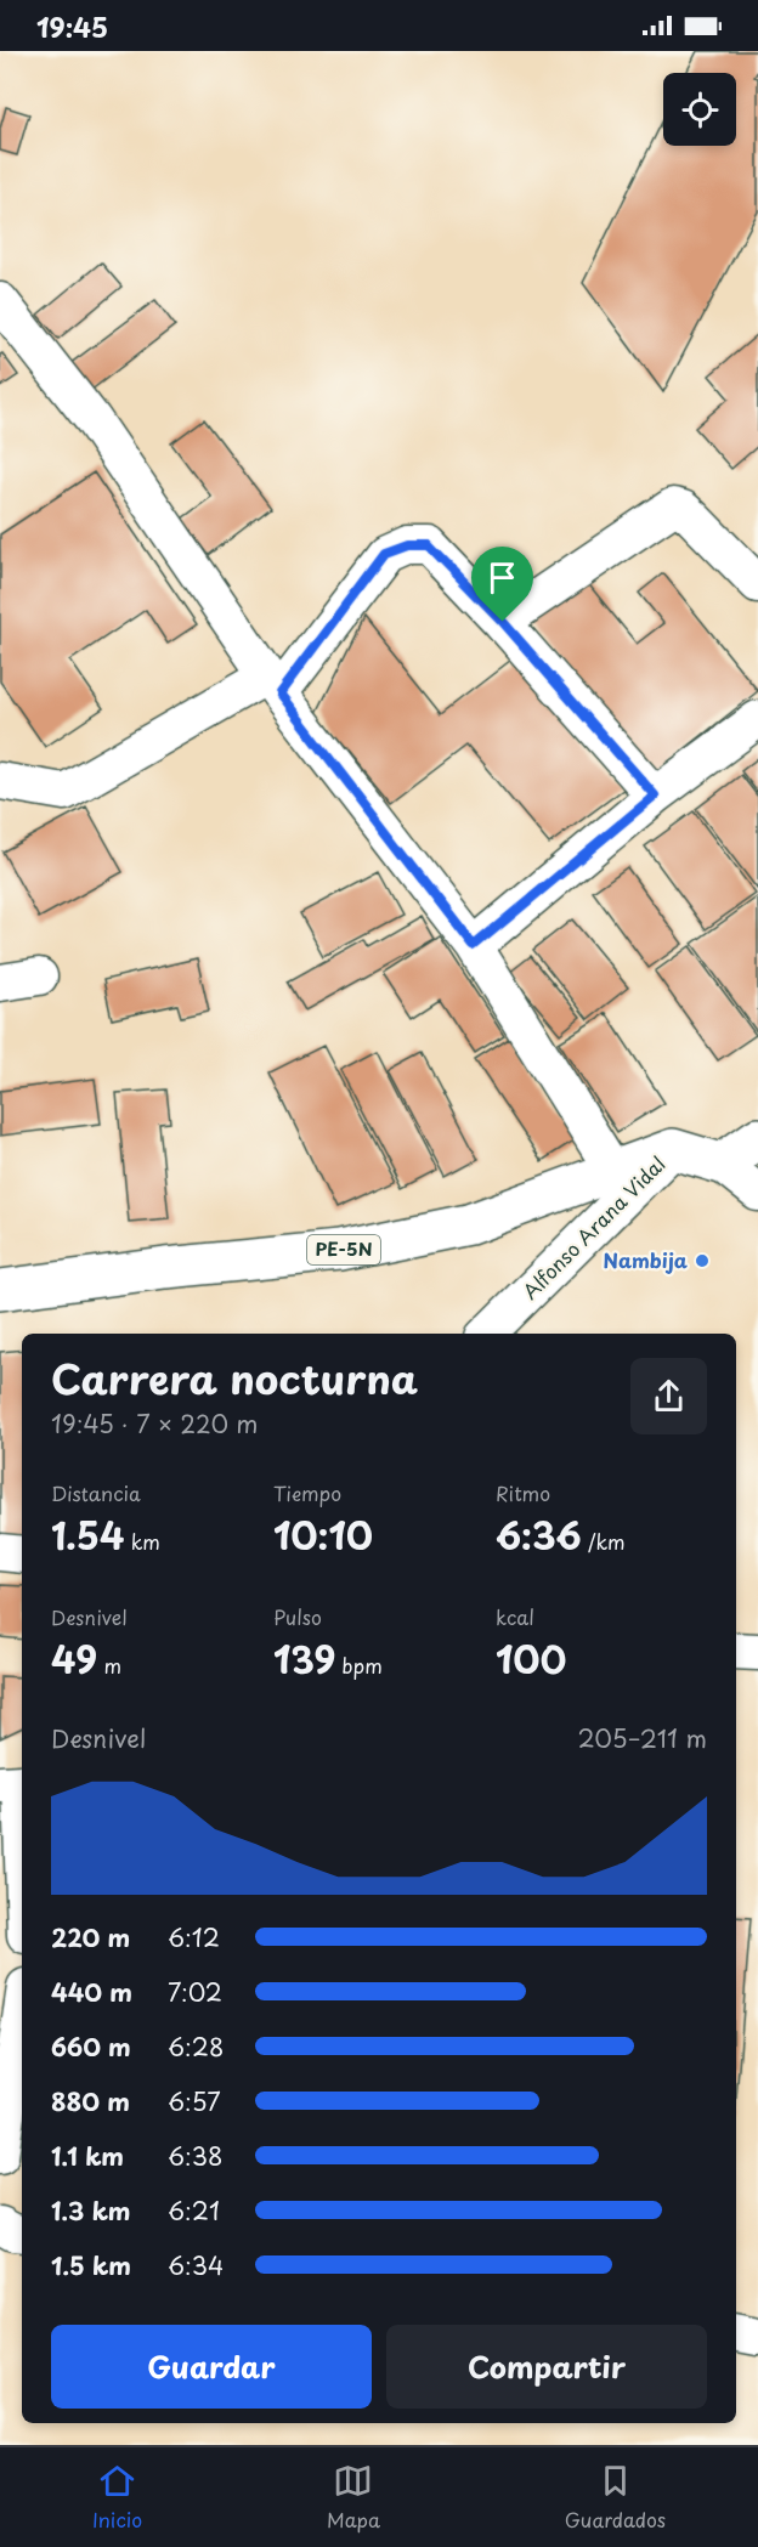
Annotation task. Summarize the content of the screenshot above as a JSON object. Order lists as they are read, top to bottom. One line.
{"streets":{"highway":["PE-5N"],"street":["Alfonso Arana Vidal"]},"crossings":[["Alfonso Arana Vidal","PE-5N"]],"places":["Nambija"],"page":{"status":"19:45","heading":["Carrera nocturna","19:45 · 7 × 220 m"],"stats":[["Distancia","1.54 km"],["Tiempo","10:10"],["Ritmo","6:36 /km"],["Desnivel","49 m"],["Pulso","139 bpm"],["kcal","100"]],"chart":["Desnivel","205–211 m"],"list":[{"name":"220 m","note":"6:12"},{"name":"440 m","note":"7:02"},{"name":"660 m","note":"6:28"},{"name":"880 m","note":"6:57"},{"name":"1.1 km","note":"6:38"},{"name":"1.3 km","note":"6:21"},{"name":"1.5 km","note":"6:34"}],"buttons":["Guardar","Compartir"],"tabs":["Inicio","Mapa","Guardados"]}}
